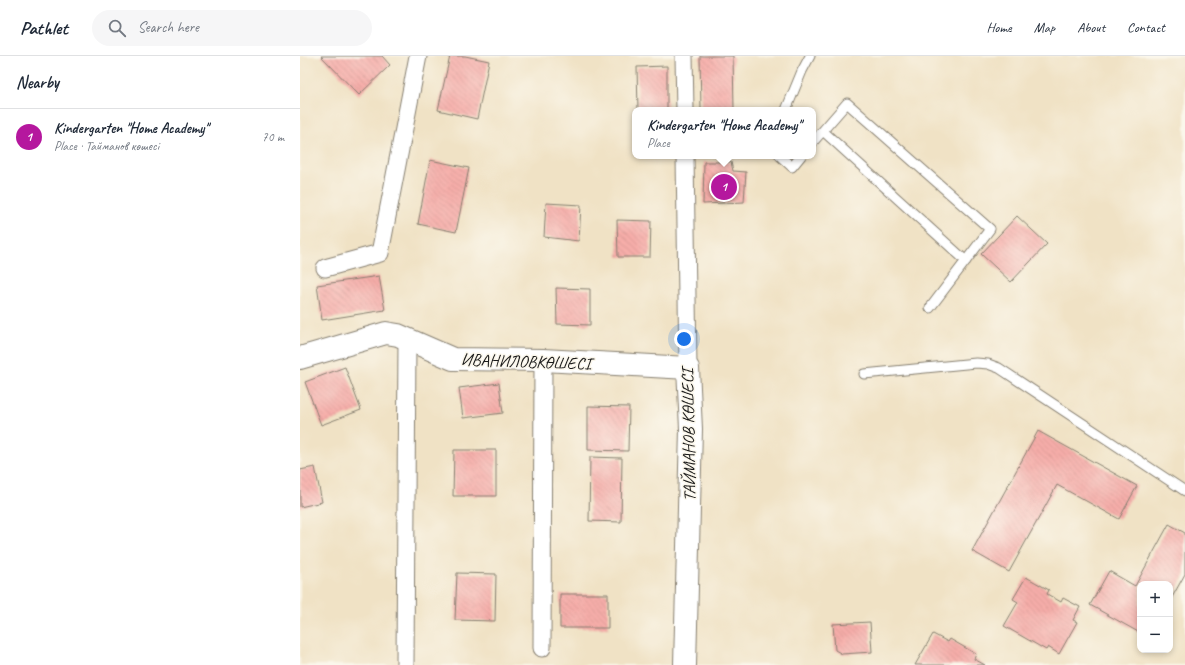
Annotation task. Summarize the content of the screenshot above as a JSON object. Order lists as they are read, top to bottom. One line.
{"streets":{"street":["ИВАНИЛОВКӨШЕСІ","ТАЙМАНОВ КӨШЕСІ"]},"crossings":[["ИВАНИЛОВКӨШЕСІ","ТАЙМАНОВ КӨШЕСІ"]],"page":{"header":"Pathlet","search":"Search here","nav":["Home","Map","About","Contact"],"heading":"Nearby","popup":["Kindergarten \"Home Academy\"","Place"],"list":[{"mark":"1","name":"Kindergarten \"Home Academy\"","note":"Place · Тайманов көшесі","value":"70 m"}],"pins":"1","map_buttons":["+","−"]}}
